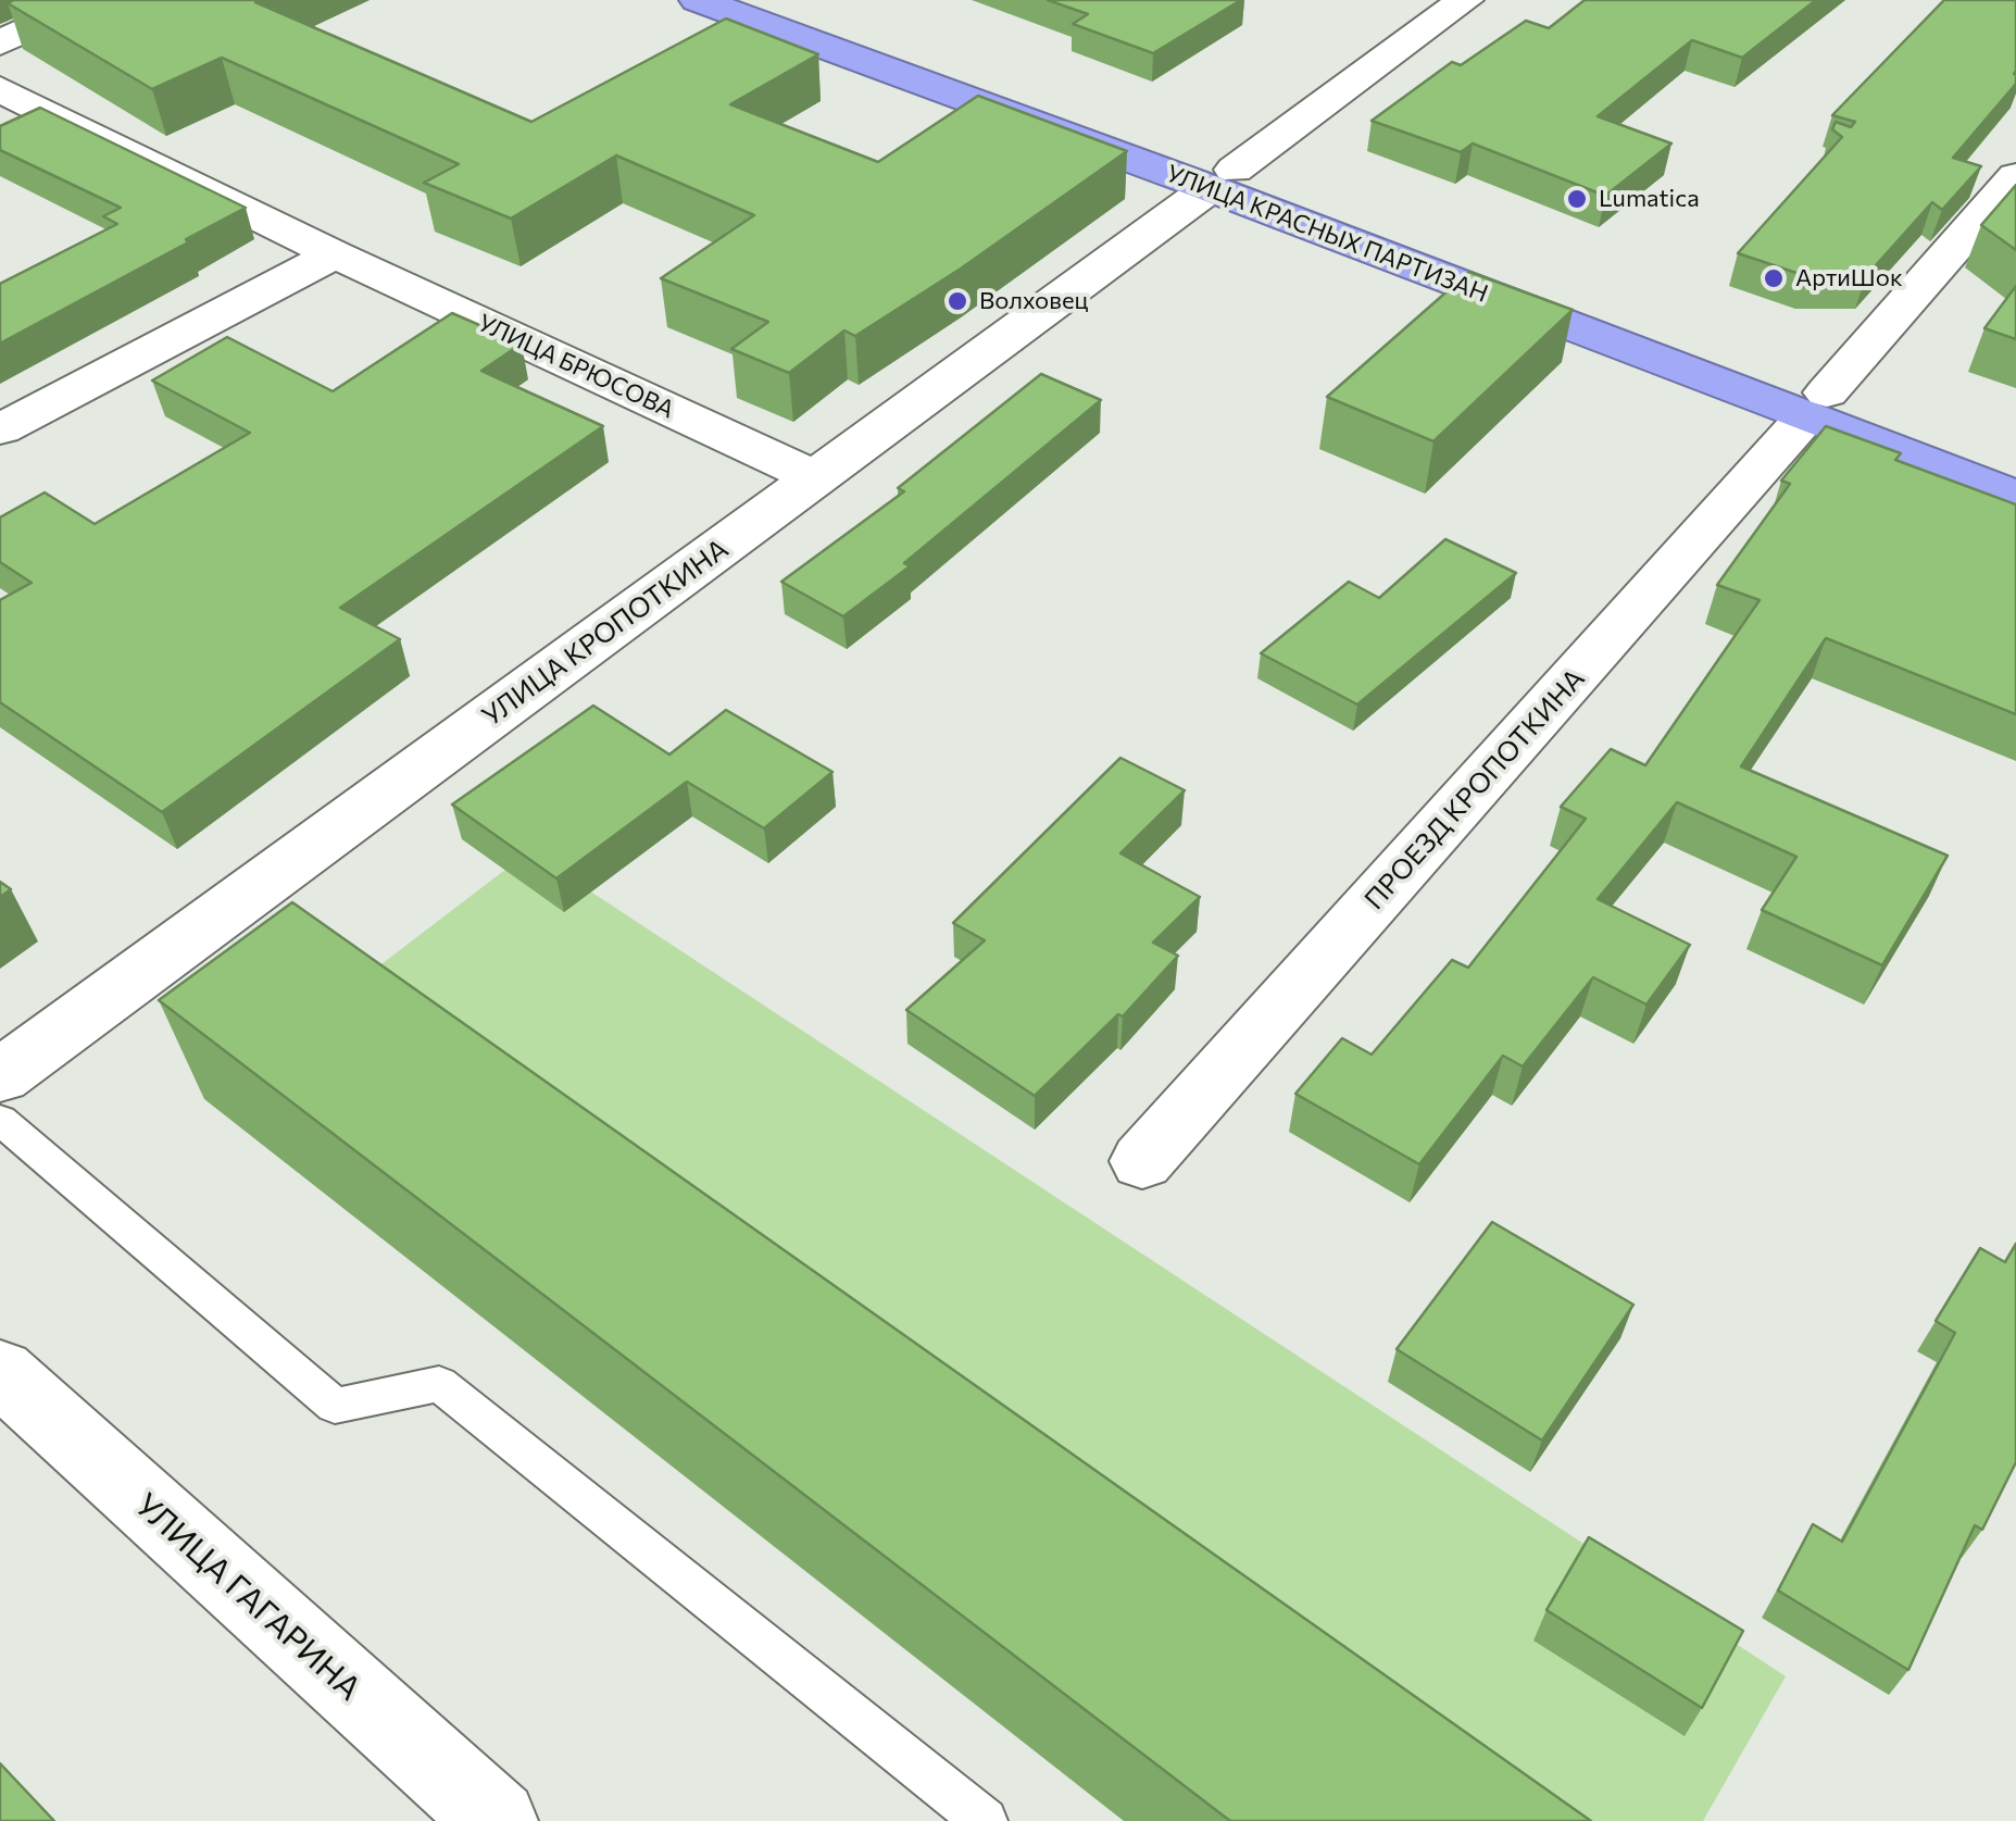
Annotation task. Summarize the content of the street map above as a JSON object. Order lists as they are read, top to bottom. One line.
{"streets":{"highway":["УЛИЦА КРАСНЫХ ПАРТИЗАН"],"street":["УЛИЦА БРЮСОВА","УЛИЦА КРОПОТКИНА","ПРОЕЗД КРОПОТКИНА","УЛИЦА ГАГАРИНА"]},"crossings":[["УЛИЦА КРАСНЫХ ПАРТИЗАН","УЛИЦА КРОПОТКИНА"],["УЛИЦА КРАСНЫХ ПАРТИЗАН","ПРОЕЗД КРОПОТКИНА"],["УЛИЦА БРЮСОВА","УЛИЦА КРОПОТКИНА"]],"places":["Lumatica","АртиШок","Волховец"]}
